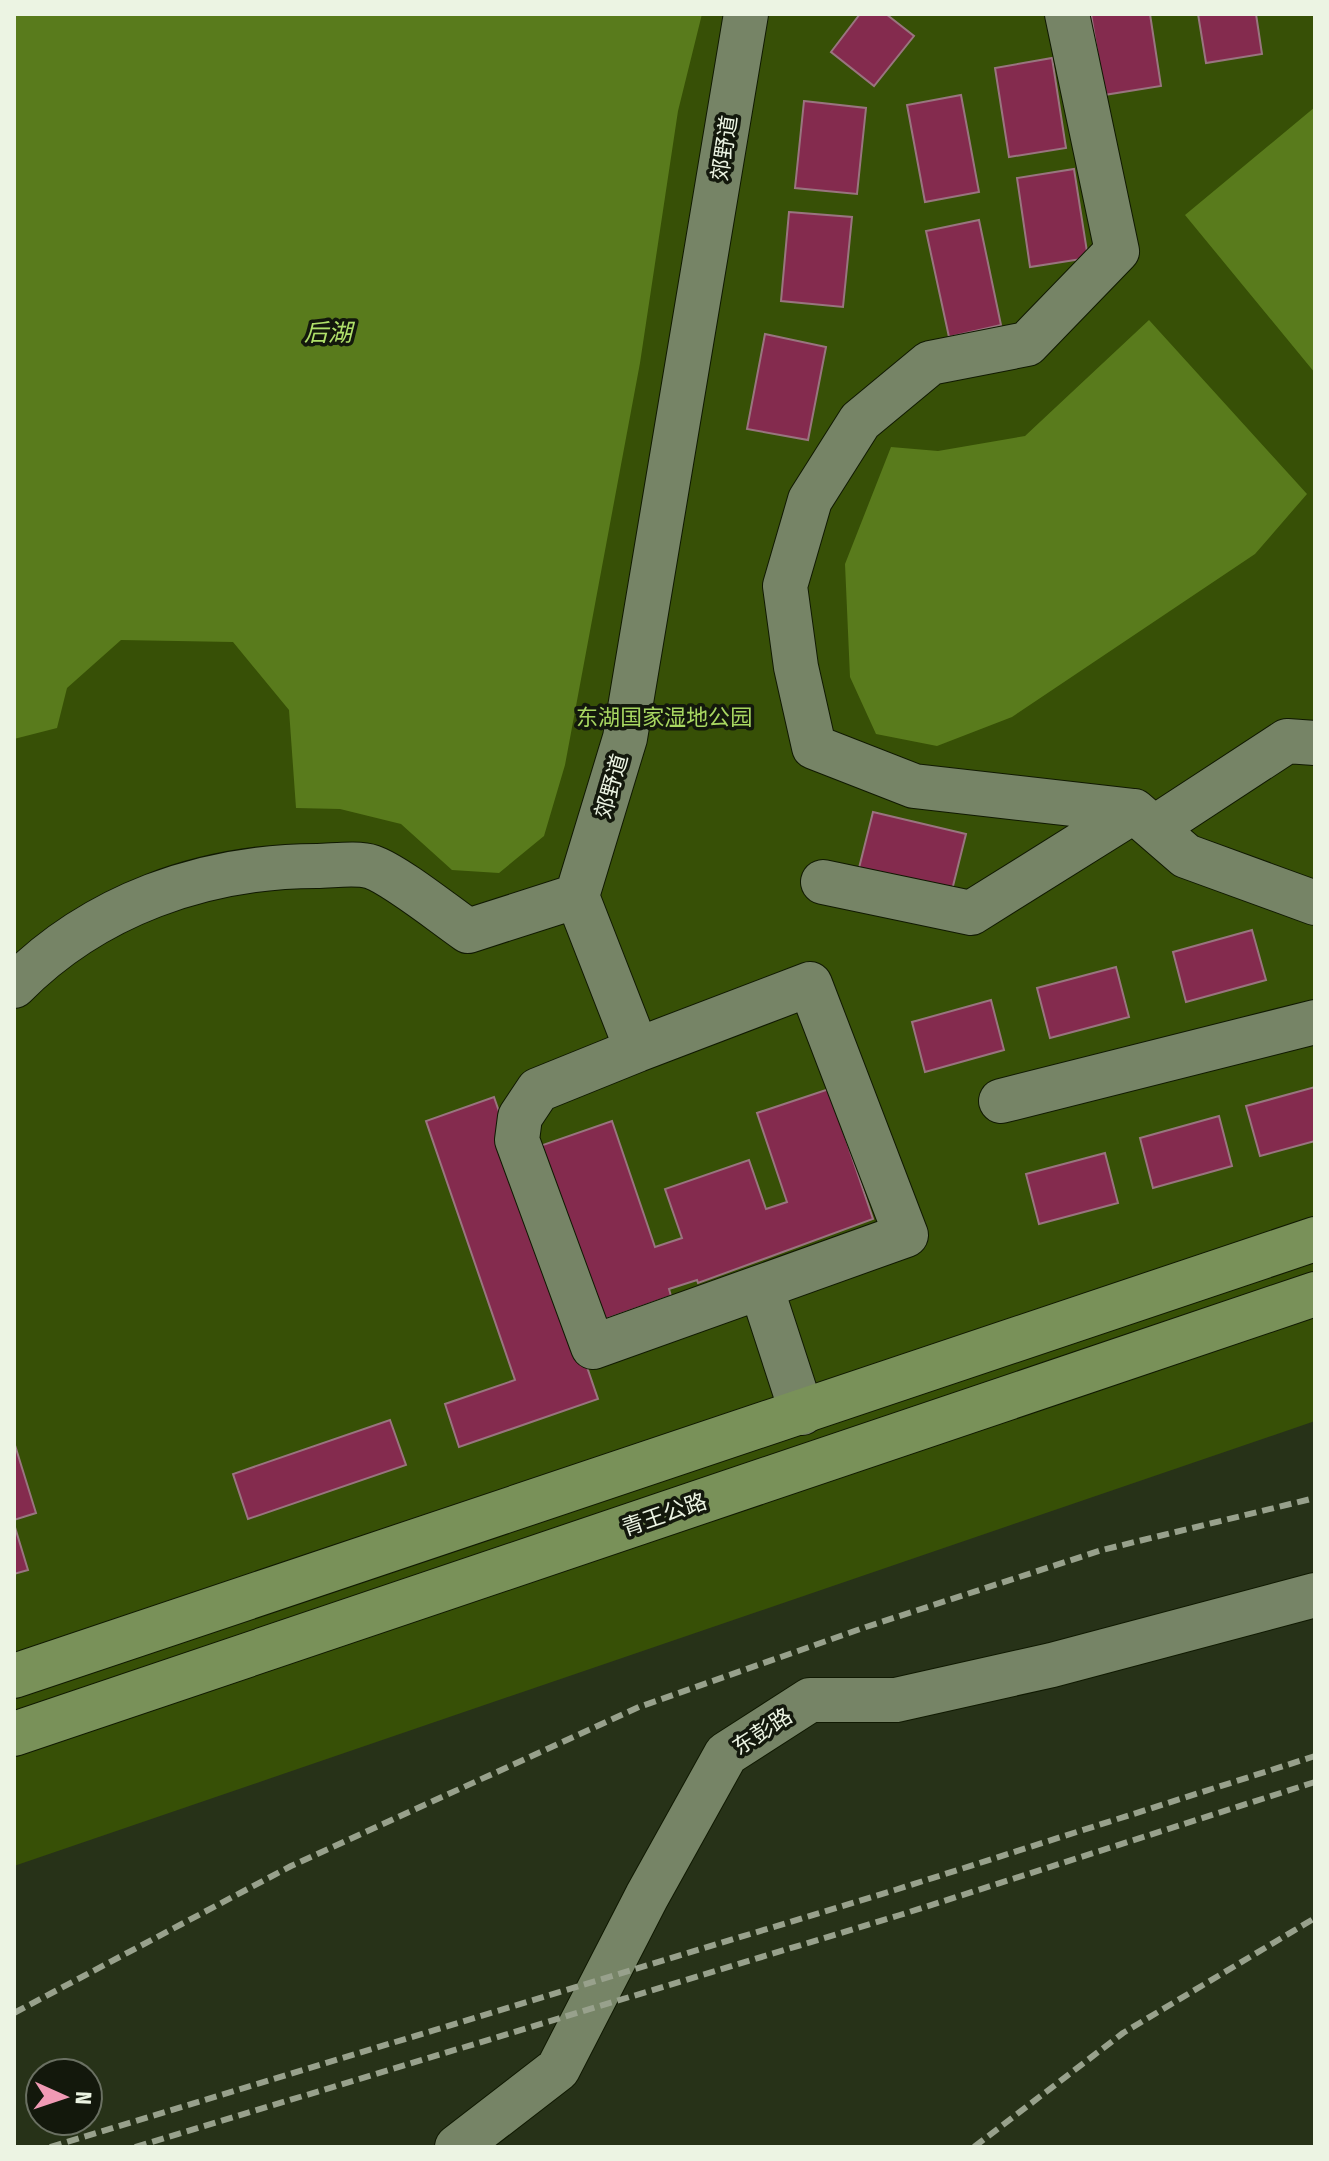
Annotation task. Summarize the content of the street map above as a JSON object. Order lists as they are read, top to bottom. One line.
{"streets":{"main road":["青王公路"],"street":["郊野道","东彭路"]},"water":["后湖"],"parks":["东湖国家湿地公园"],"north":"right"}
